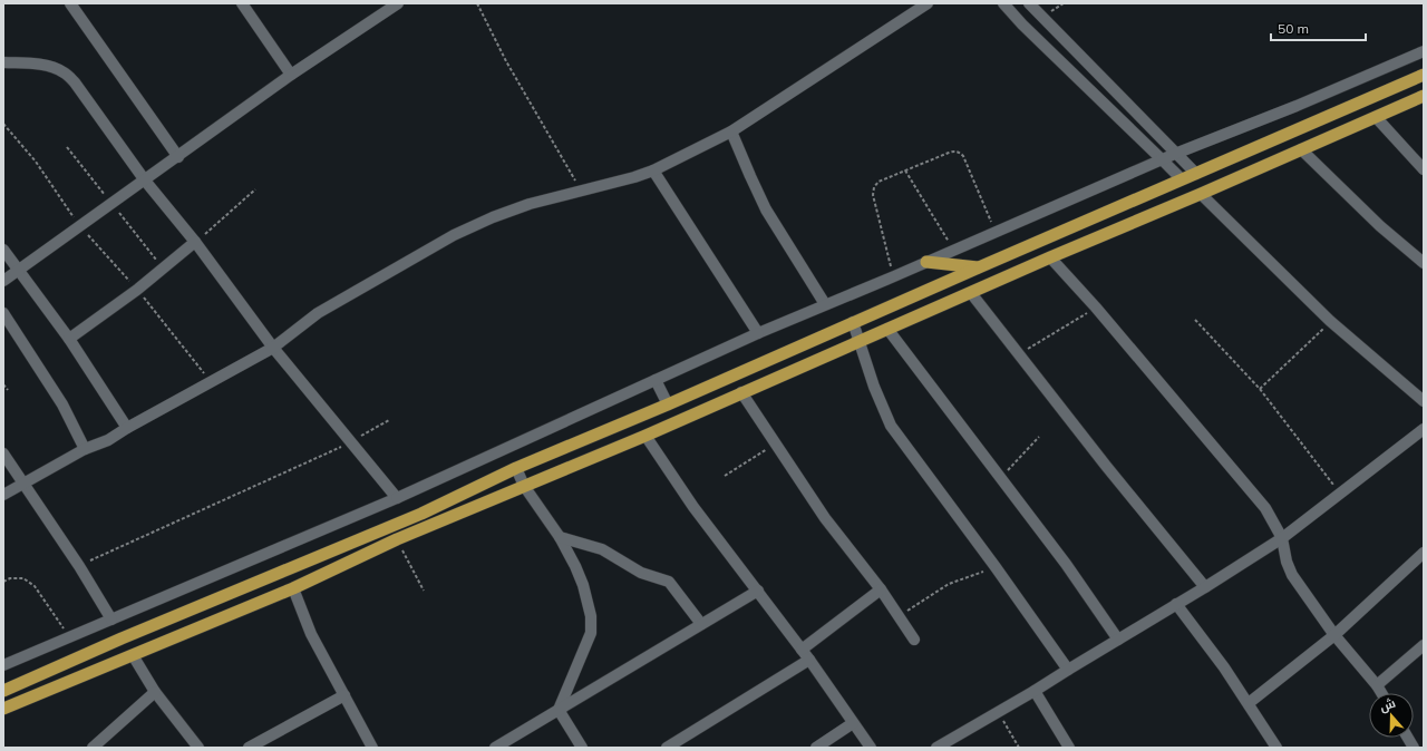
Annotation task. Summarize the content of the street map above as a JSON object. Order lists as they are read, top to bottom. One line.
{"scale_bar":"50 m","north":"top"}
